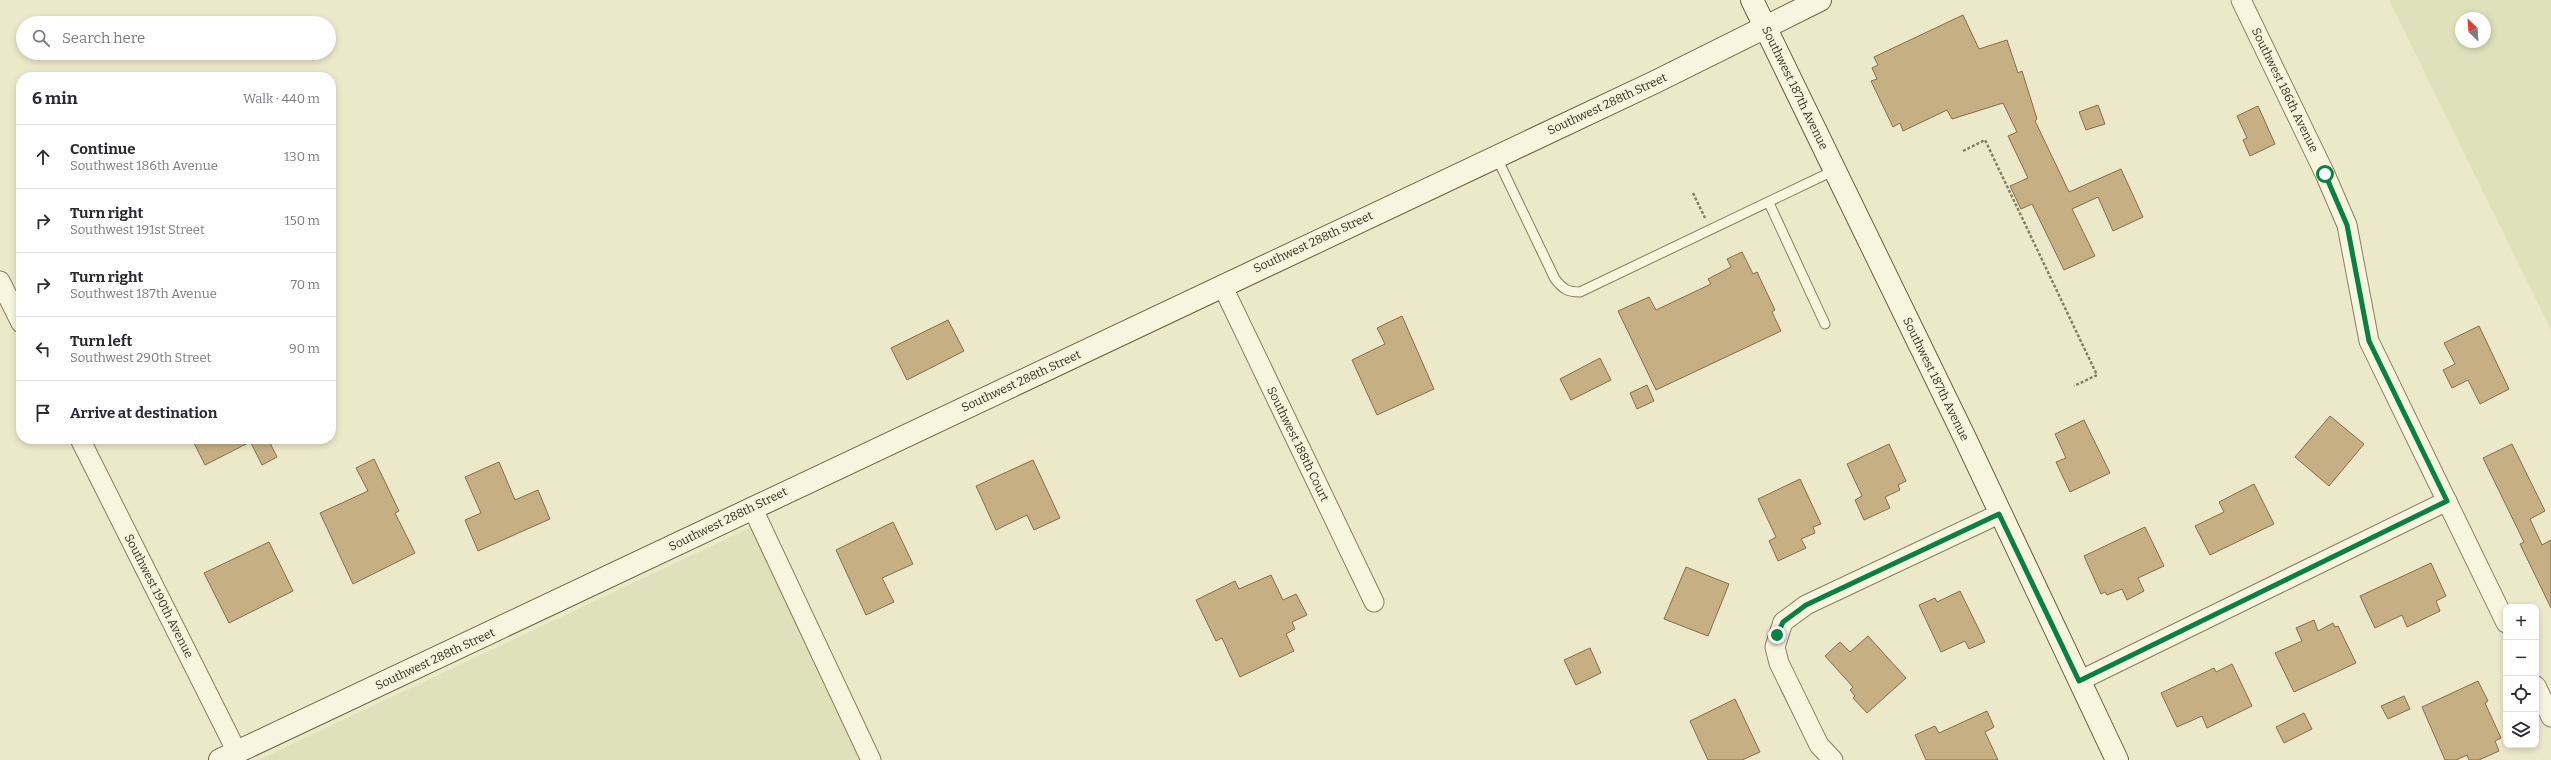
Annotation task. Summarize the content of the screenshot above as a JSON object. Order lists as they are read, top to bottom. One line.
{"streets":{"street":["Southwest 187th Avenue","Southwest 186th Avenue","Southwest 288th Street","Southwest 188th Court","Southwest 190th Avenue"]},"crossings":[["Southwest 187th Avenue","Southwest 288th Street"],["Southwest 288th Street","Southwest 188th Court"],["Southwest 288th Street","Southwest 190th Avenue"]],"north":"top left","page":{"search":"Search here","heading":["6 min","Walk · 440 m"],"list":[["Continue","Southwest 186th Avenue","130 m"],["Turn right","Southwest 191st Street","150 m"],["Turn right","Southwest 187th Avenue","70 m"],["Turn left","Southwest 290th Street","90 m"],"Arrive at destination"],"map_buttons":["+","−"]}}
